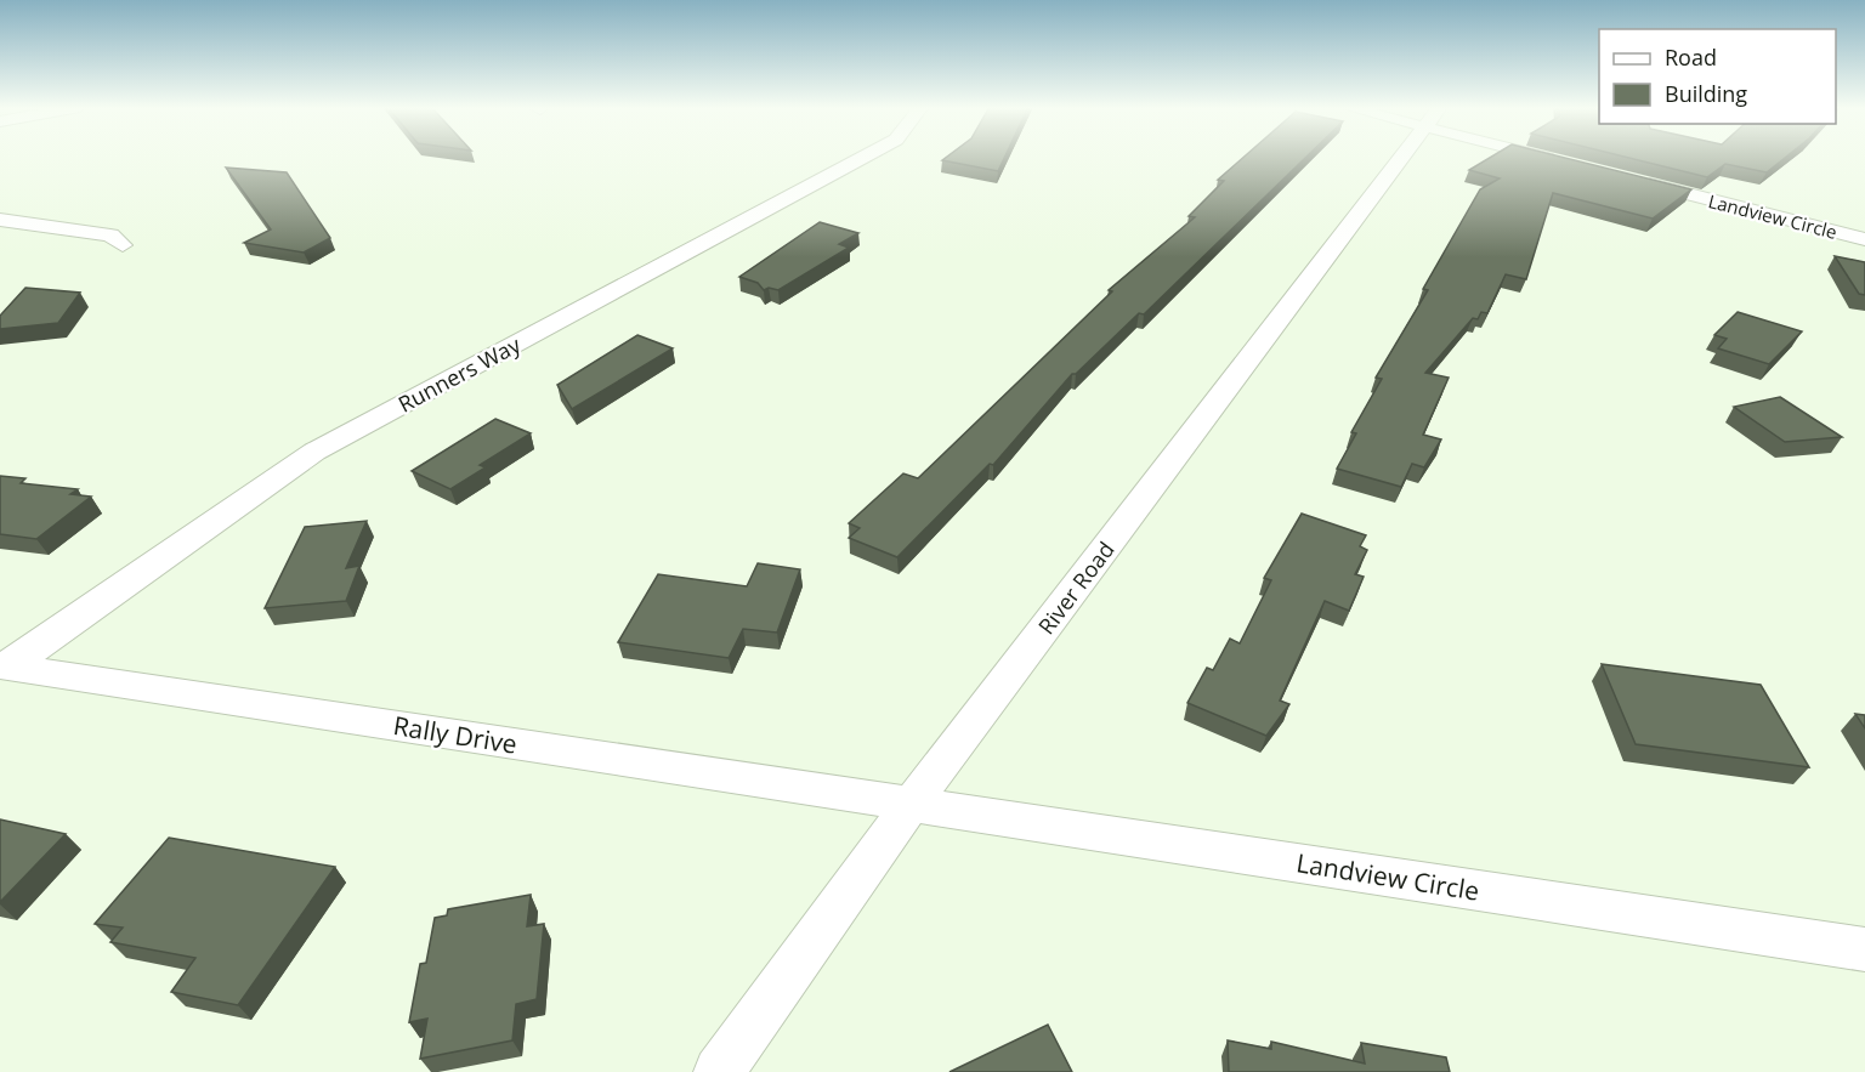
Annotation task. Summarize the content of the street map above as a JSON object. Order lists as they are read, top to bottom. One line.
{"streets":{"street":["Landview Circle","Runners Way","River Road","Rally Drive"]},"crossings":[["Landview Circle","River Road"],["Landview Circle","Rally Drive"],["Runners Way","Rally Drive"],["River Road","Rally Drive"]],"legend":["Road","Building"]}
